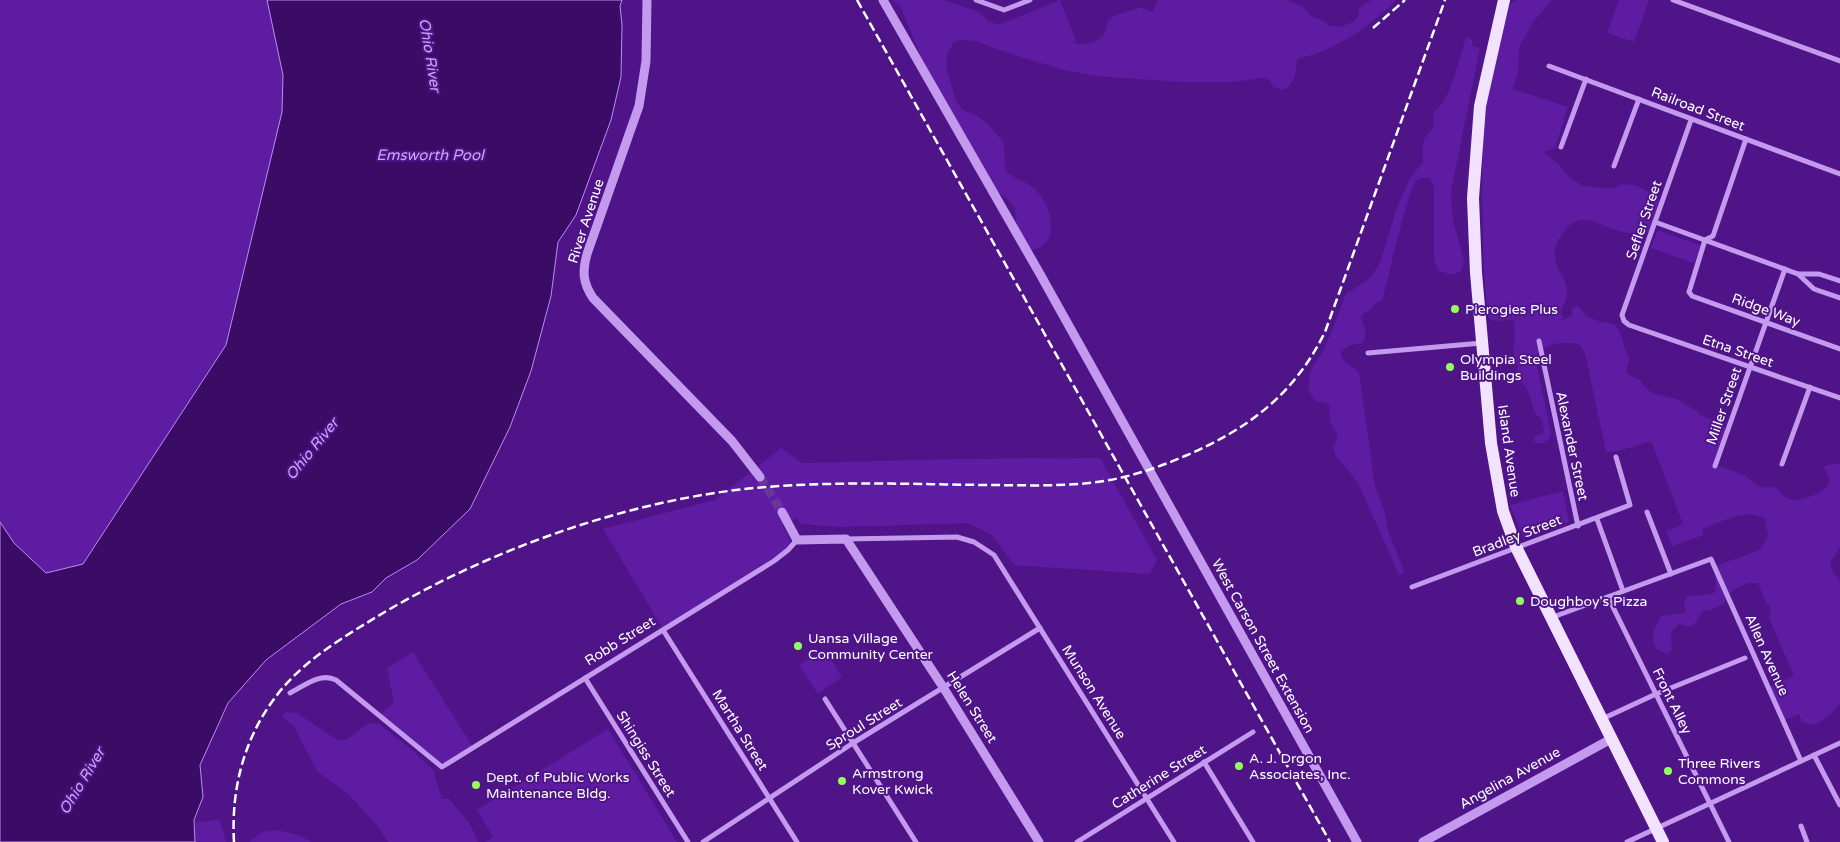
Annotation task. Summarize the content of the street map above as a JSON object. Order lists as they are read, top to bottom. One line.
{"streets":{"main road":["Island Avenue"],"street":["Railroad Street","Sefler Street","River Avenue","Ridge Way","Etna Street","Miller Street","Alexander Street","Bradley Street","Robb Street","West Carson Street Extension","Allen Avenue","Munson Avenue","Front Alley","Helen Street","Sproul Street","Martha Street","Shingiss Street","Catherine Street","Angelina Avenue"]},"crossings":[["Railroad Street","Sefler Street"],["Sefler Street","Etna Street"],["Ridge Way","Miller Street"],["Etna Street","Miller Street"],["Alexander Street","Bradley Street"],["Island Avenue","Bradley Street"],["Island Avenue","Angelina Avenue"],["Robb Street","Martha Street"],["Robb Street","Shingiss Street"],["Munson Avenue","Helen Street"],["Munson Avenue","Sproul Street"],["Munson Avenue","Catherine Street"],["Helen Street","Sproul Street"],["Sproul Street","Martha Street"]],"water":["Ohio River","Emsworth Pool"],"places":["Pierogies Plus","Olympia Steel Buildings","Doughboy's Pizza","Uansa Village Community Center","A. J. Drgon Associates, Inc.","Three Rivers Commons","Armstrong Kover Kwick","Dept. of Public Works Maintenance Bldg."]}
